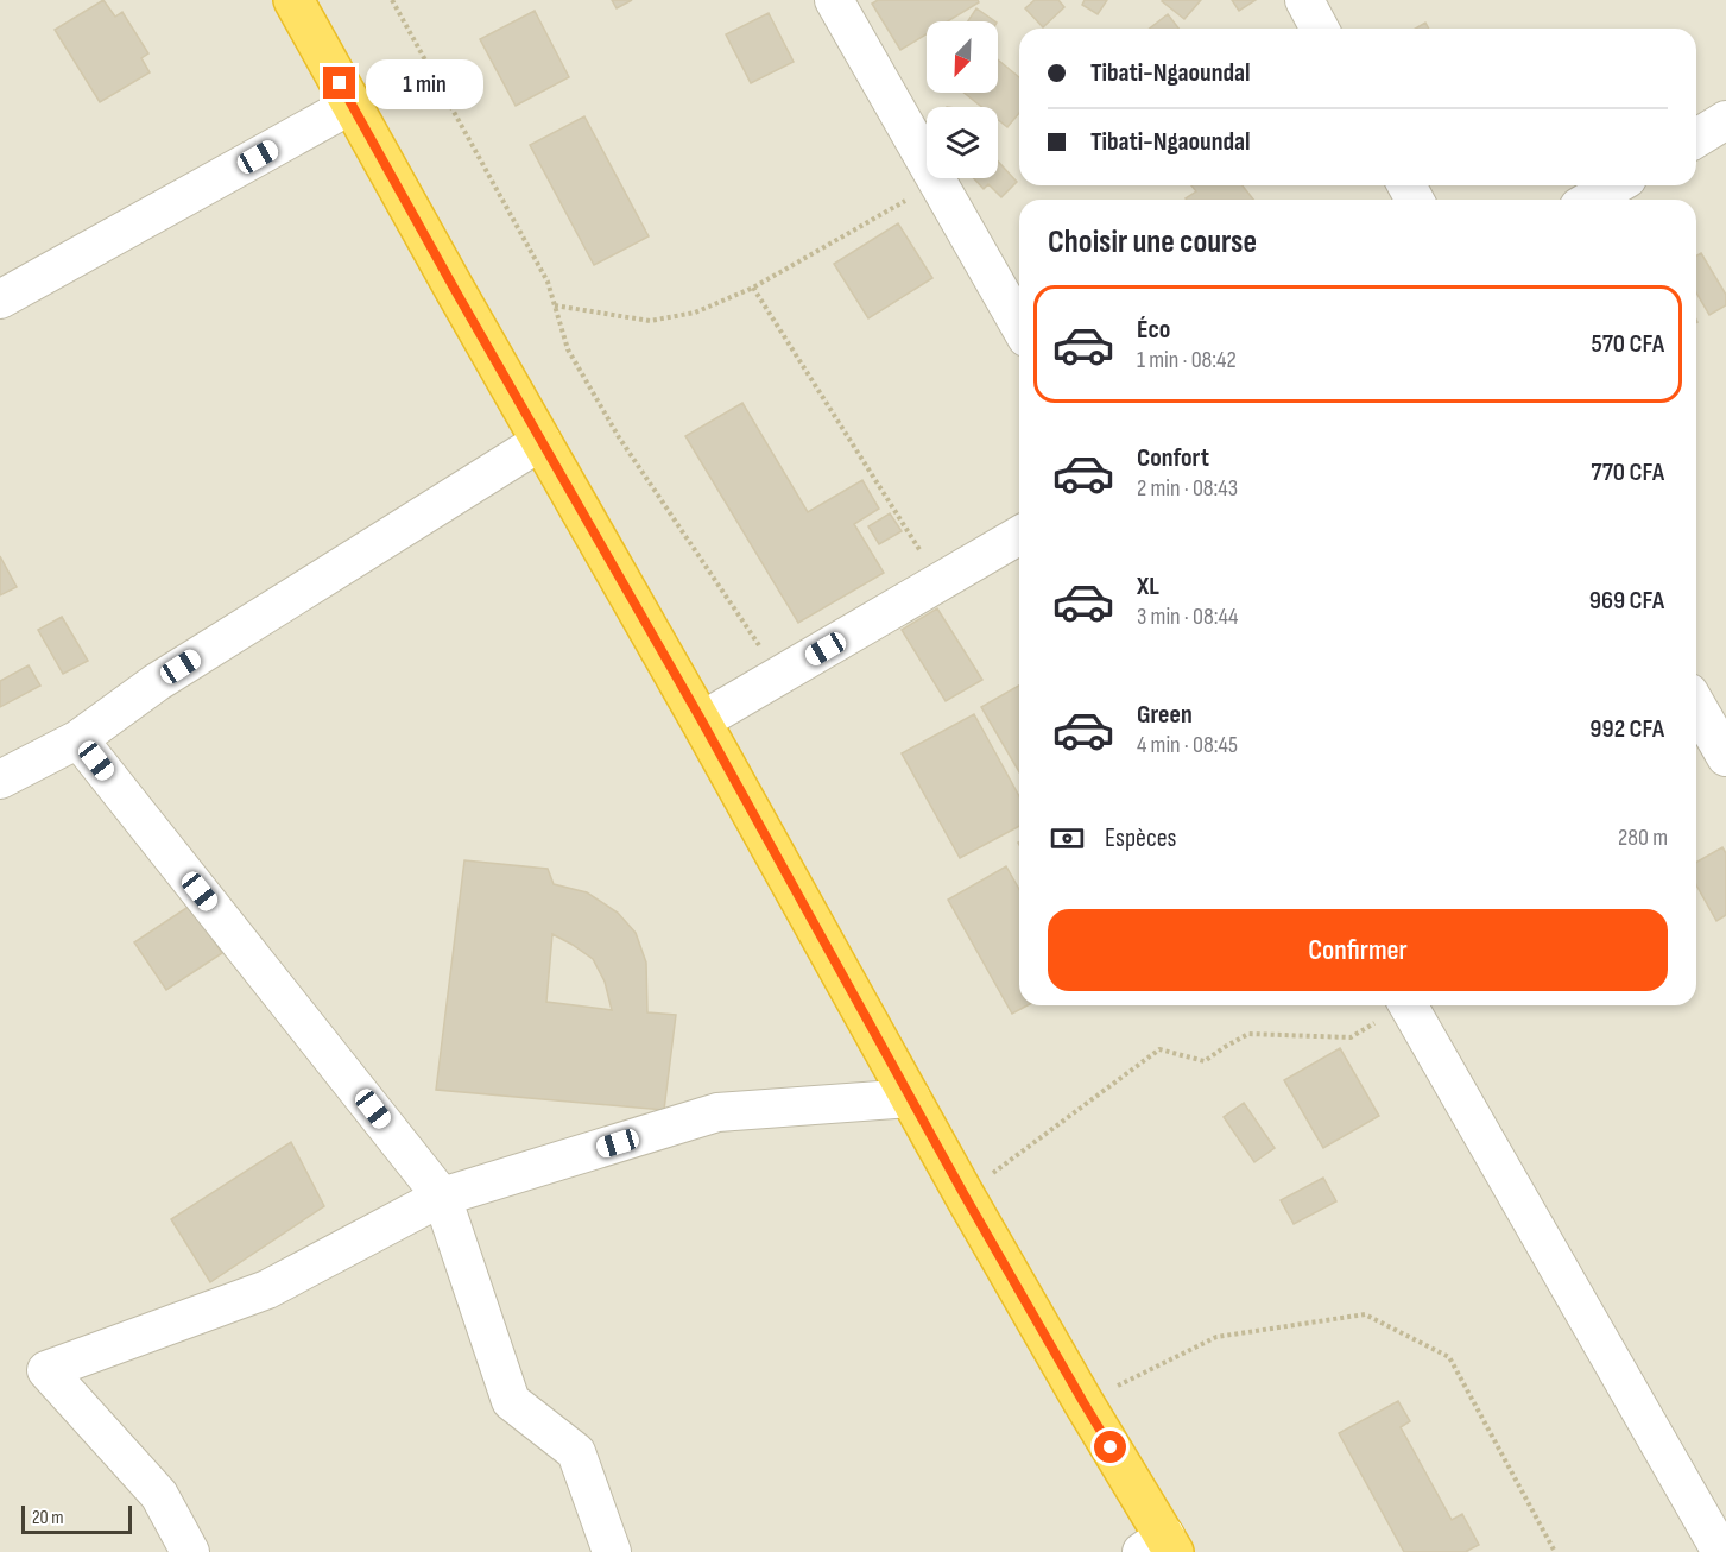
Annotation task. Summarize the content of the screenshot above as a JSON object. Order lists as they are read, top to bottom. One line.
{"scale_bar":"20 m","north":"bottom left","page":{"banner":["Tibati-Ngaoundal","Tibati-Ngaoundal"],"bubble":"1 min","heading":"Choisir une course","list":[{"name":"Éco","note":"1 min · 08:42","value":"570 CFA"},{"name":"Confort","note":"2 min · 08:43","value":"770 CFA"},{"name":"XL","note":"3 min · 08:44","value":"969 CFA"},{"name":"Green","note":"4 min · 08:45","value":"992 CFA"}],"pay":["Espèces","280 m"],"buttons":"Confirmer","scale":"20 m"}}
